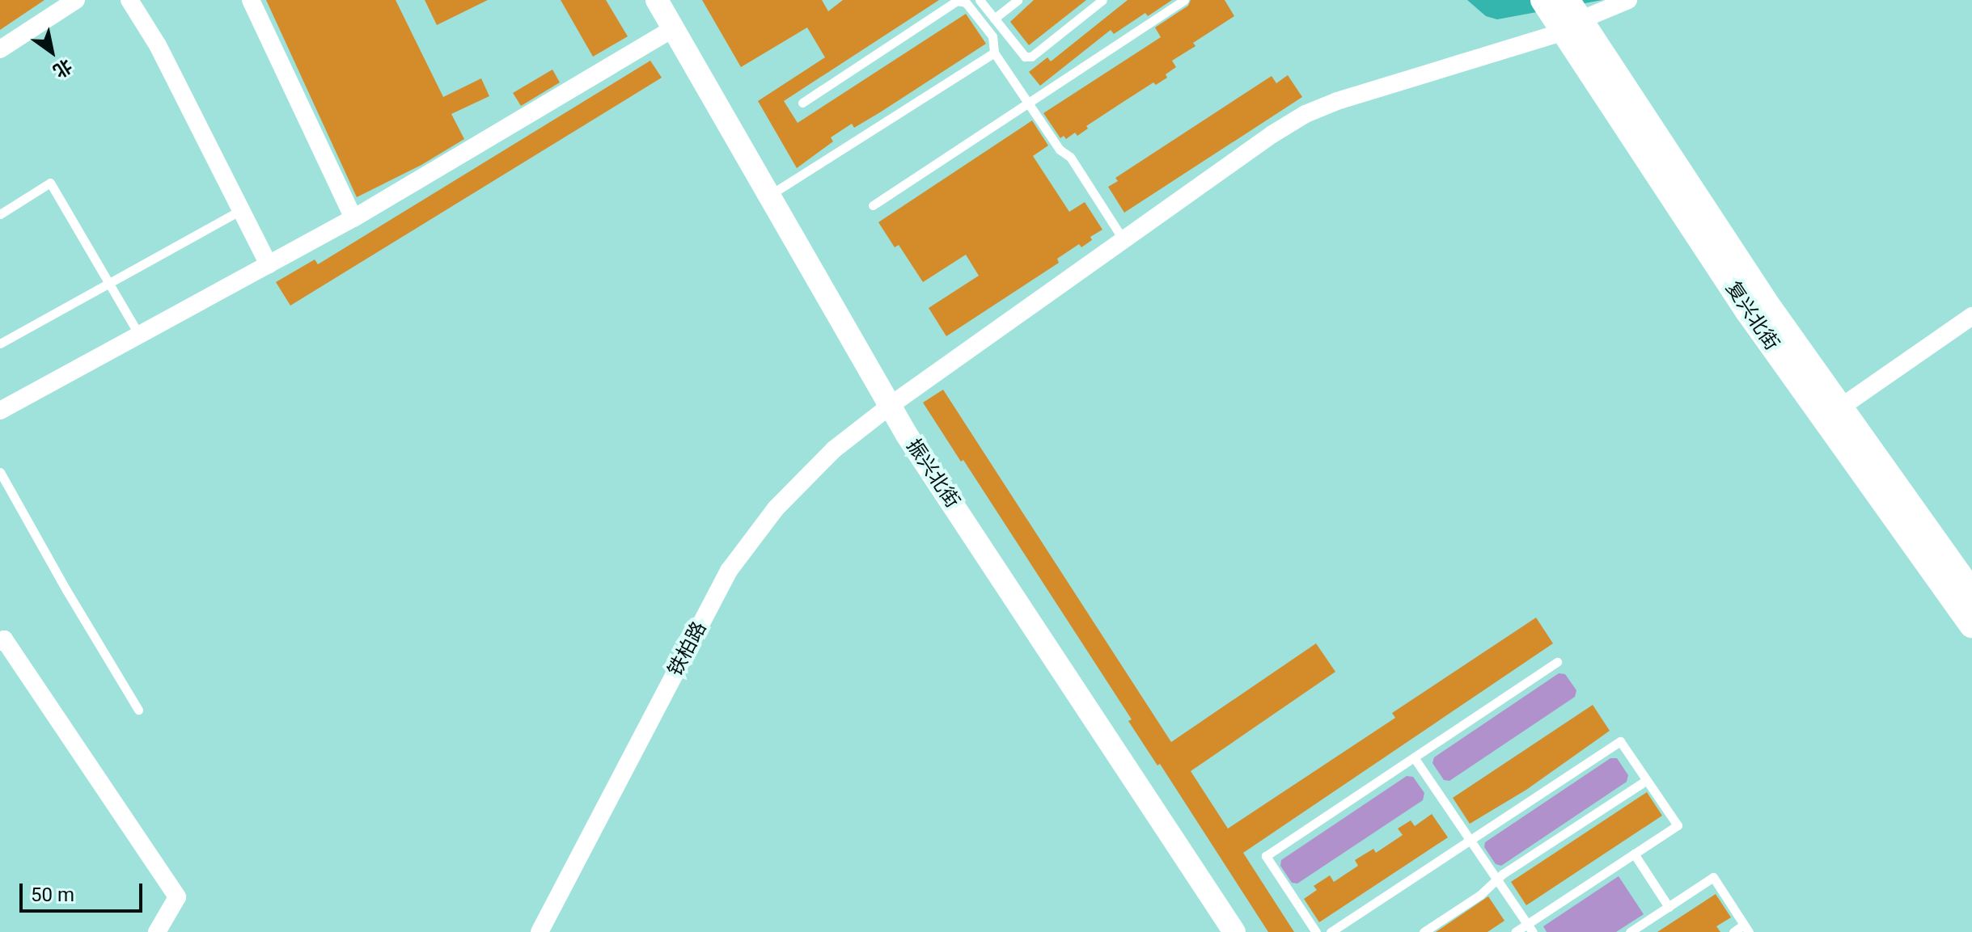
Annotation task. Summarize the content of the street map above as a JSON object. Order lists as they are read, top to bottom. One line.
{"streets":{"main road":["复兴北街"],"street":["振兴北街","铁柏路"]},"crossings":[["复兴北街","铁柏路"],["振兴北街","铁柏路"]],"scale_bar":"50 m","north":"bottom right"}
